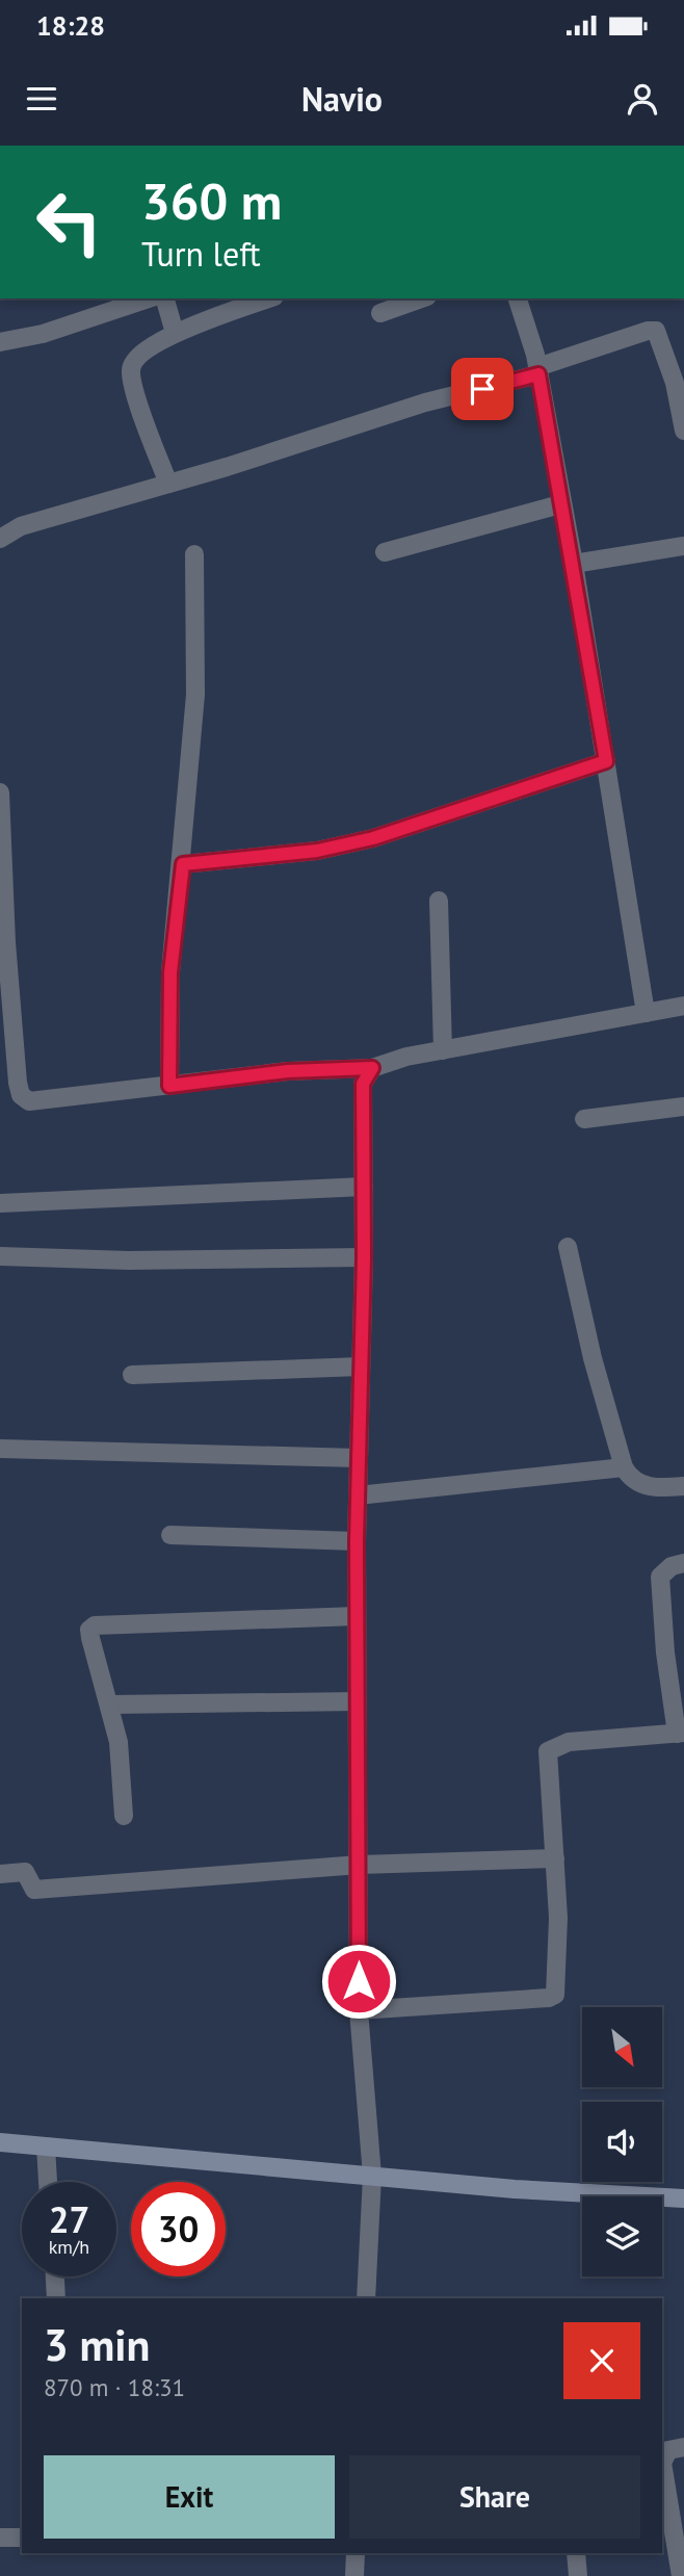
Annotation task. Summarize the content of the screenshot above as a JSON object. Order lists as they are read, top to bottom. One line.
{"north":"bottom right","page":{"status":"18:28","header":"Navio","turn":["360 m","Turn left"],"speed":"27 km/h","limit":"30","heading":["3 min","870 m · 18:31"],"buttons":["Exit","Share"]}}
